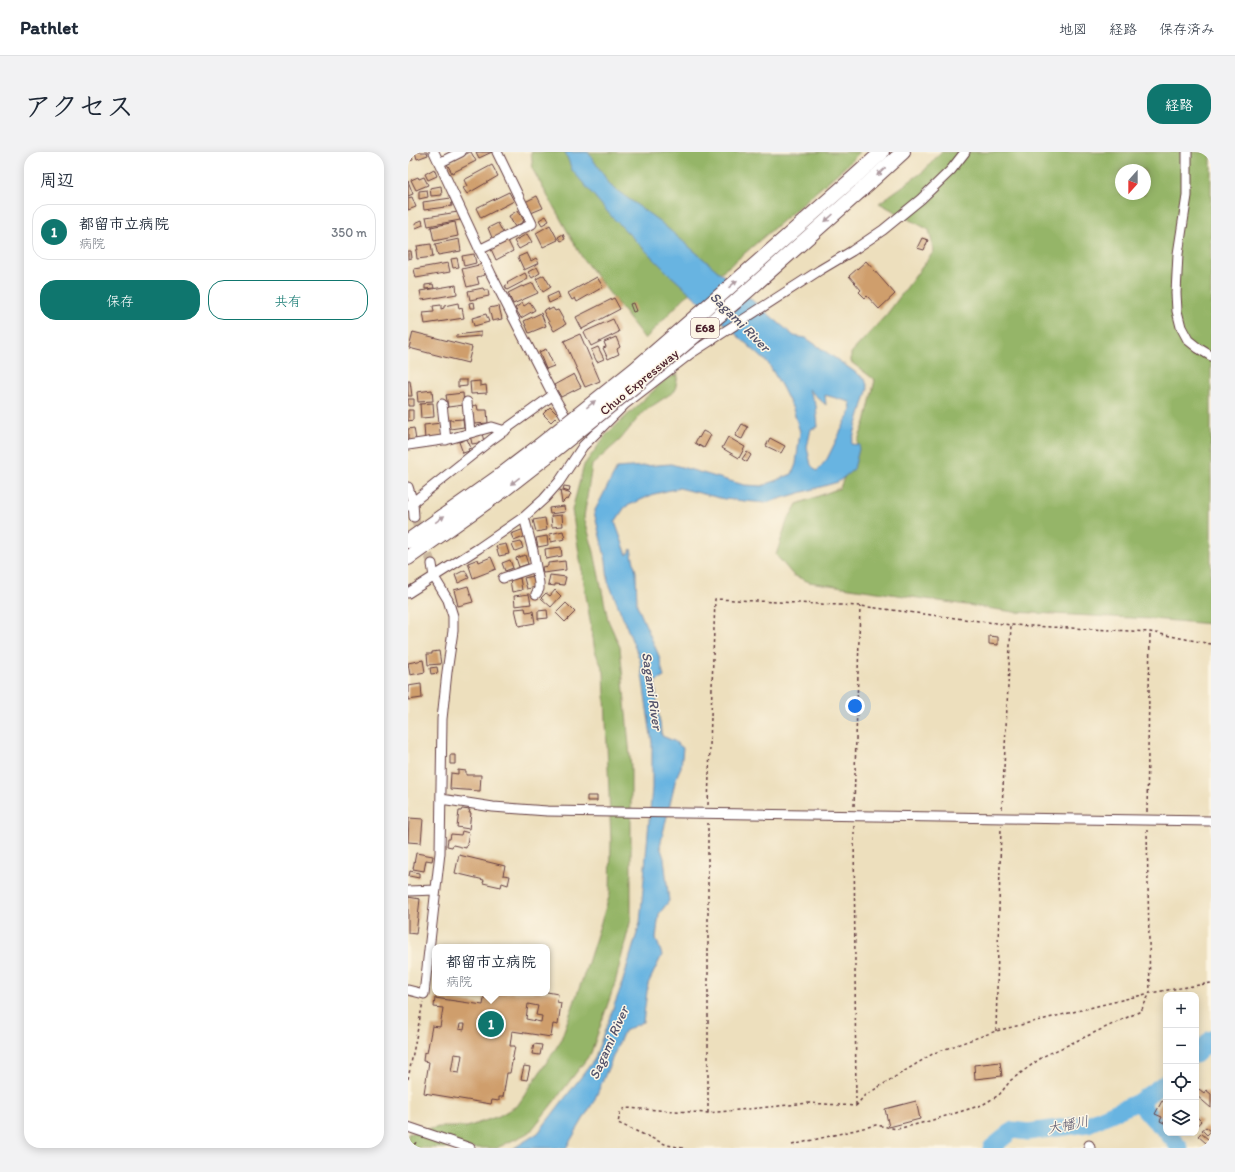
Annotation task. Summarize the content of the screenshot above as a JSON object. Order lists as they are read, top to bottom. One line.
{"streets":{"highway":["E68","Chuo Expressway"]},"crossings":[["E68","Chuo Expressway"]],"water":["Sagami River","大幡川"],"north":"bottom","page":{"header":"Pathlet","nav":["地図","経路","保存済み"],"title":"アクセス","buttons":["経路",["保存","共有"]],"heading":"周辺","list":[{"mark":"1","name":"都留市立病院","note":"病院","value":"350 m"}],"popup":["都留市立病院","病院"],"map_buttons":["+","−"],"pins":"1"}}
